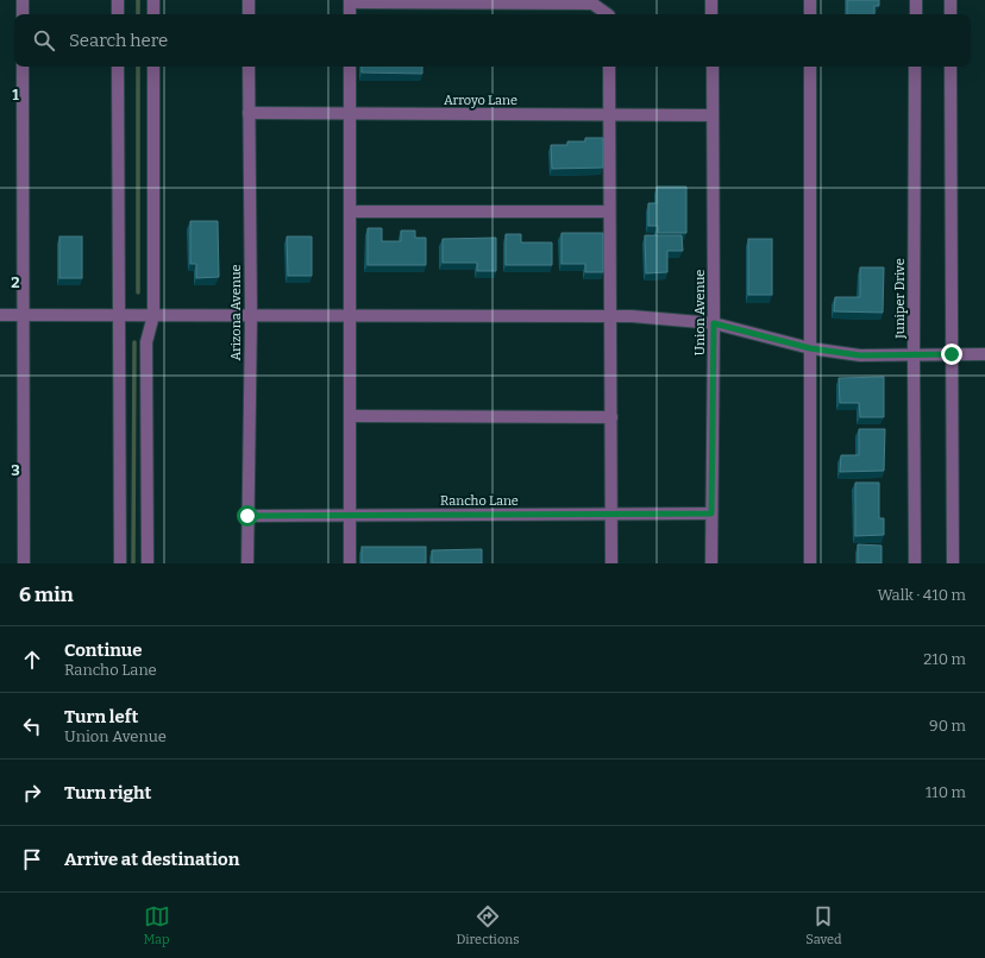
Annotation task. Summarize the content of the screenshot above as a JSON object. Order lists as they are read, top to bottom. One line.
{"streets":{"street":["Arroyo Lane","Juniper Drive","Arizona Avenue","Union Avenue","Rancho Lane"]},"crossings":[["Arroyo Lane","Arizona Avenue"],["Arroyo Lane","Union Avenue"],["Arizona Avenue","Rancho Lane"],["Union Avenue","Rancho Lane"]],"page":{"search":"Search here","heading":["6 min","Walk · 410 m"],"list":[["Continue","Rancho Lane","210 m"],["Turn left","Union Avenue","90 m"],["Turn right","110 m"],"Arrive at destination"],"nav":["Map","Directions","Saved"]},"grid":{"rows":["1","2","3"]}}
